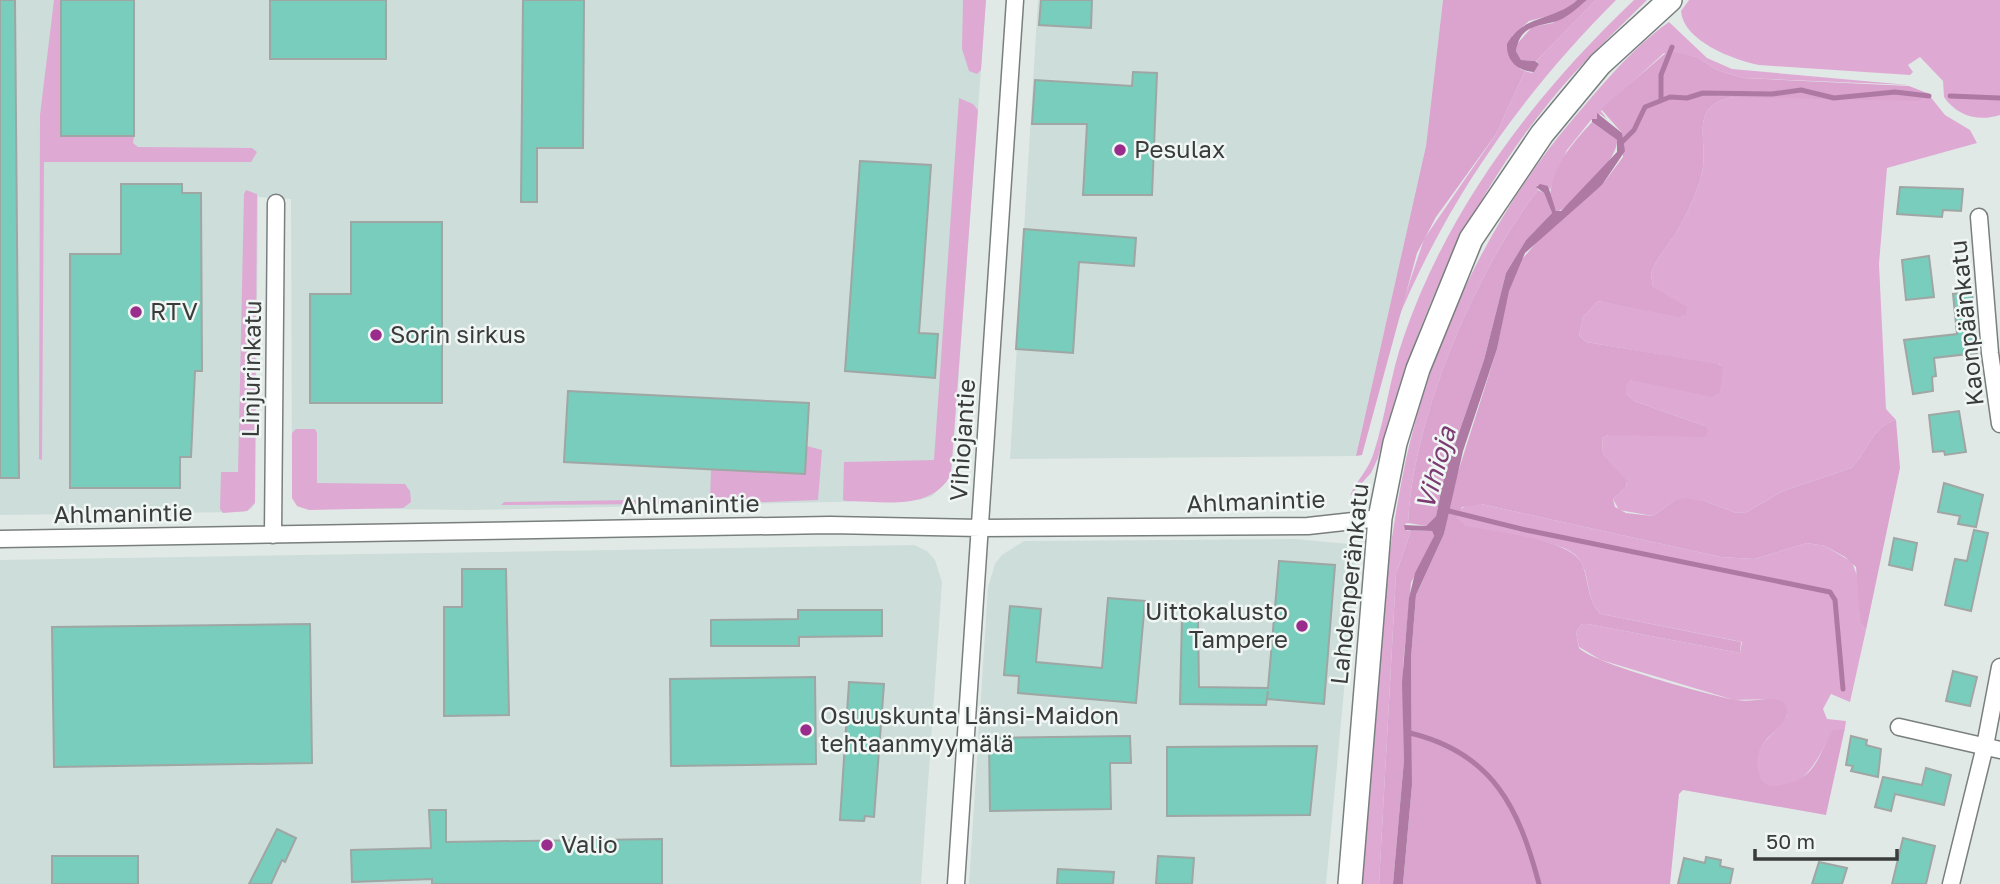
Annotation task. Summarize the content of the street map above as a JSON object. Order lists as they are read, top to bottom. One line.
{"streets":{"main road":["Lahdenperänkatu"],"street":["Kaonpäänkatu","Linjurinkatu","Vihiojantie","Ahlmanintie"]},"crossings":[["Linjurinkatu","Ahlmanintie"],["Vihiojantie","Ahlmanintie"],["Ahlmanintie","Lahdenperänkatu"]],"water":["Vihioja"],"places":["Pesulax","RTV","Sorin sirkus","Uittokalusto Tampere","Osuuskunta Länsi-Maidon tehtaanmyymälä","Valio"],"scale_bar":"50 m"}
